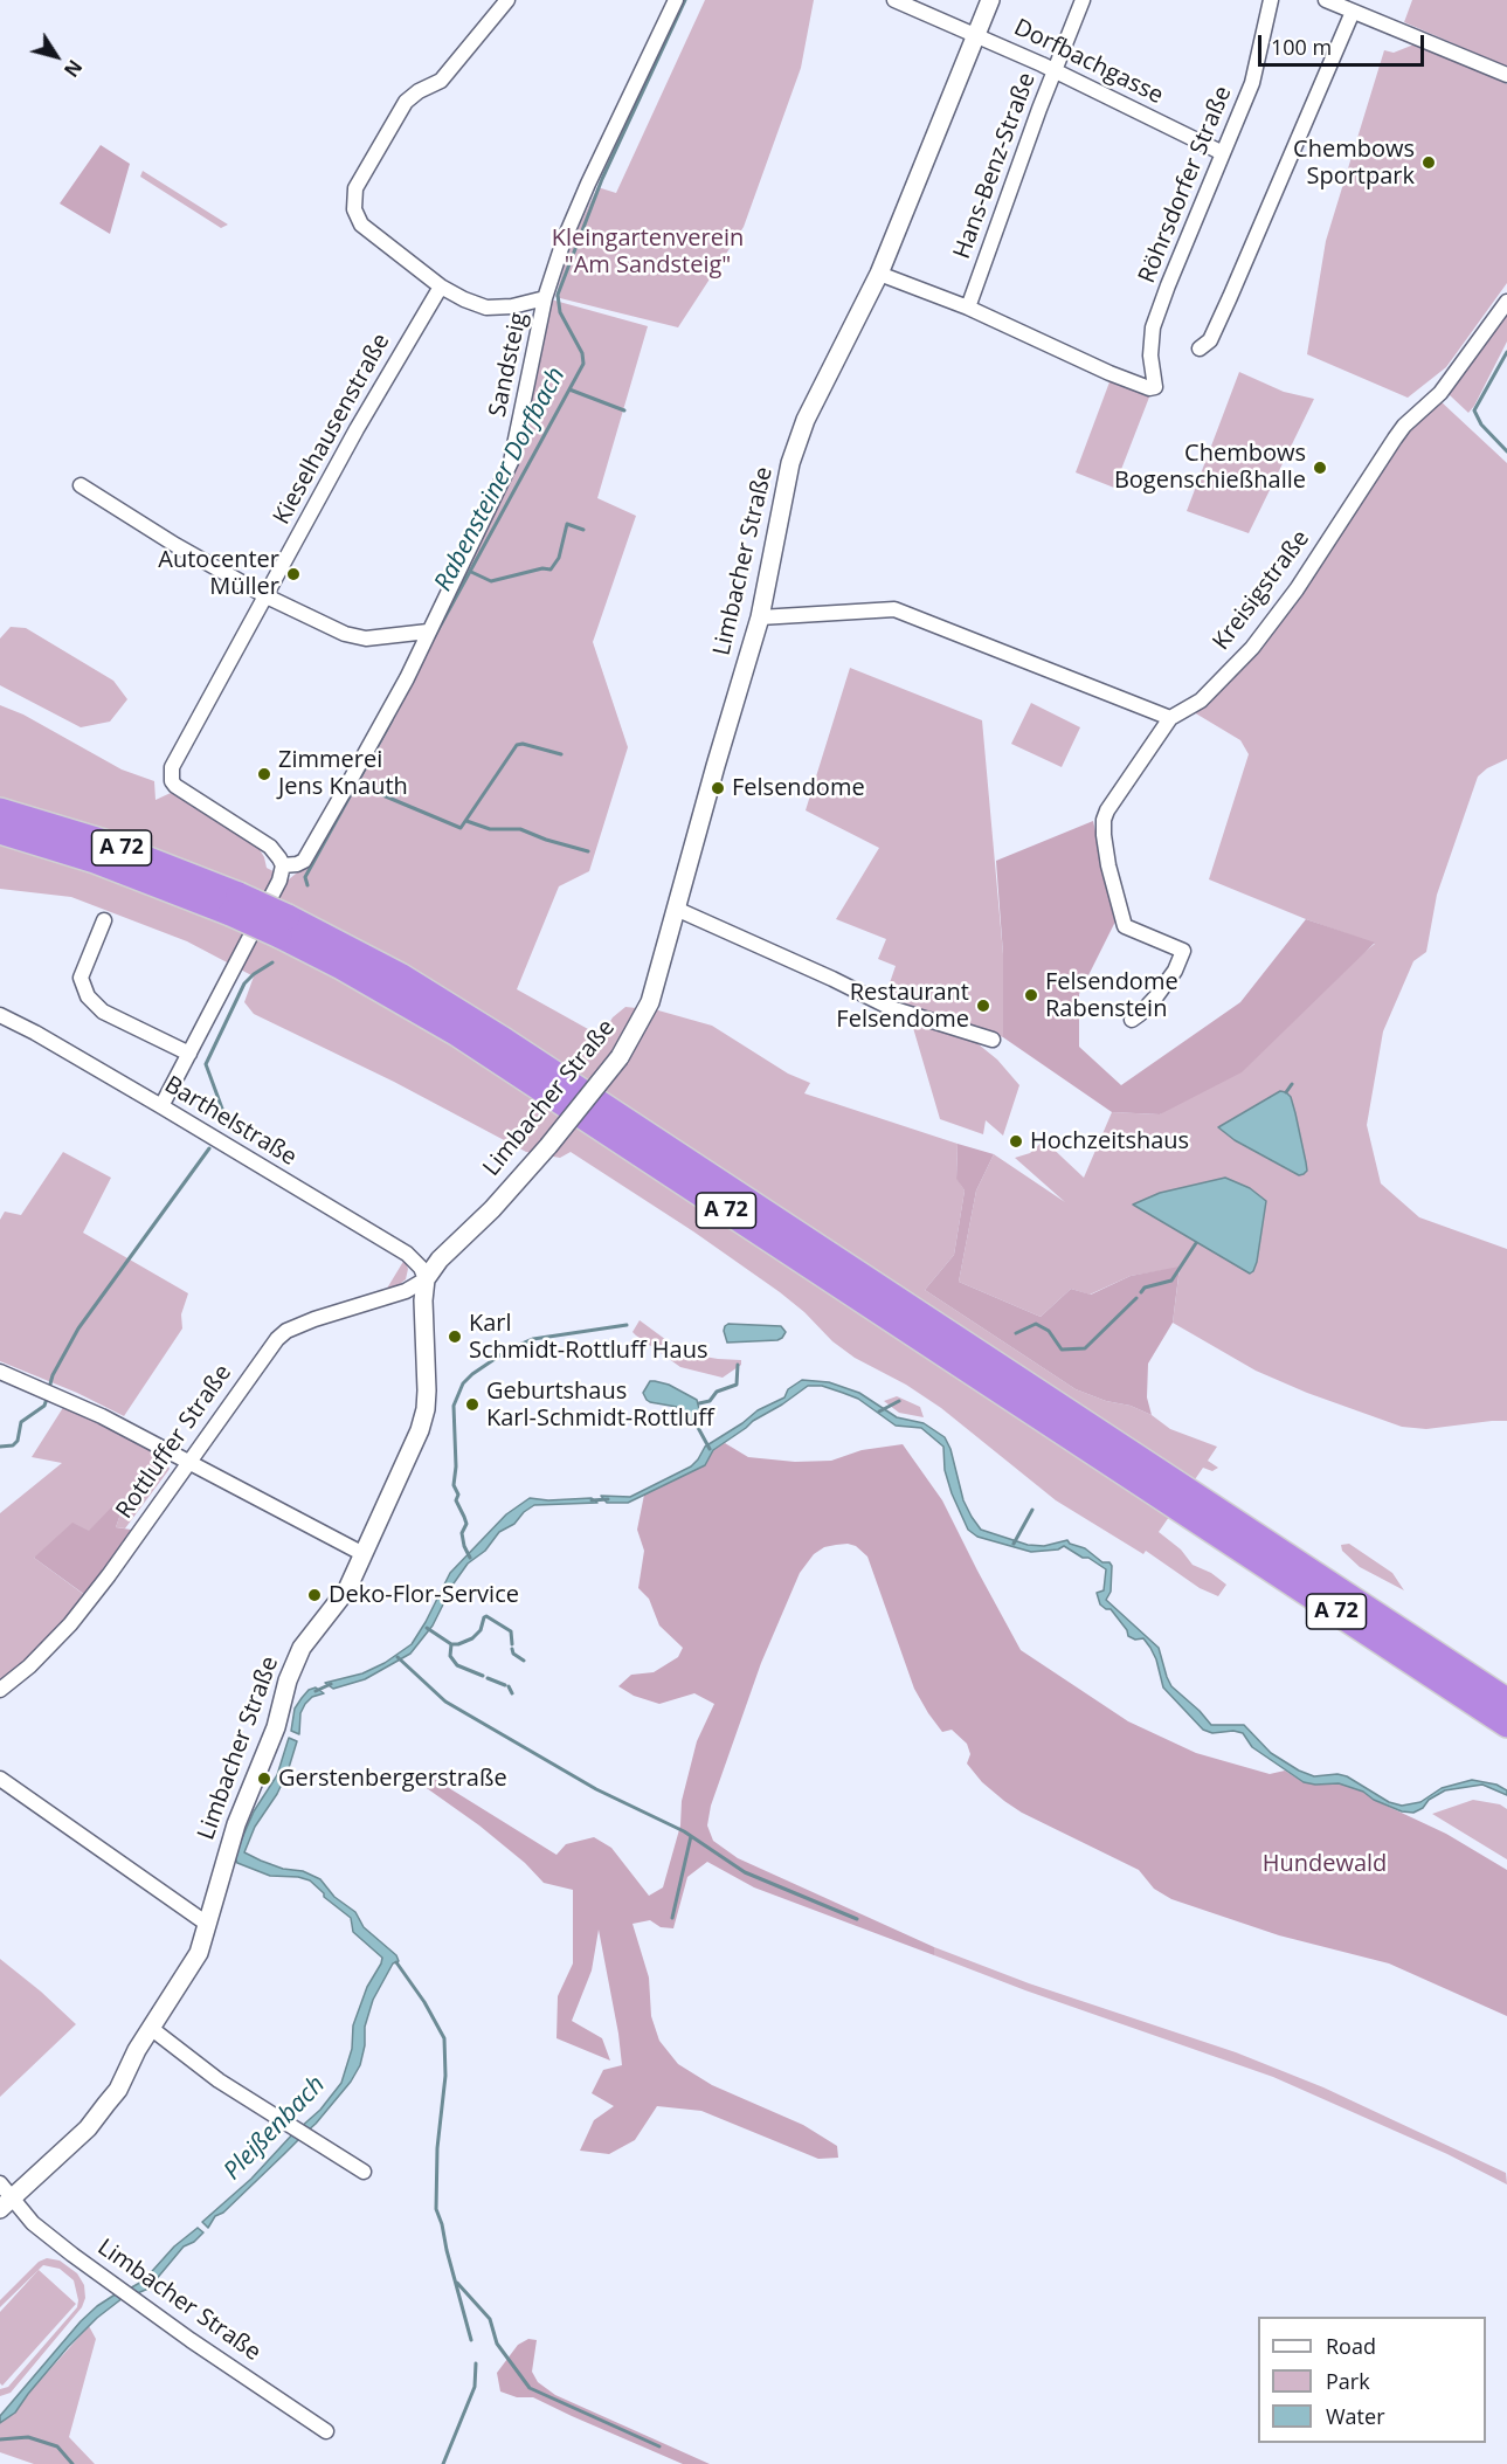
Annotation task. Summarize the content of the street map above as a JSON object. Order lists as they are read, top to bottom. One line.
{"streets":{"highway":["A 72"],"street":["Dorfbachgasse","Hans-Benz-Straße","Röhrsdorfer Straße","Sandsteig","Kieselhausenstraße","Limbacher Straße","Kreisigstraße","Barthelstraße","Rottluffer Straße"]},"crossings":[["Dorfbachgasse","Hans-Benz-Straße"],["Dorfbachgasse","Röhrsdorfer Straße"],["Dorfbachgasse","Limbacher Straße"],["Hans-Benz-Straße","Röhrsdorfer Straße"],["Sandsteig","Kieselhausenstraße"],["Limbacher Straße","Barthelstraße"],["Limbacher Straße","Rottluffer Straße"],["Barthelstraße","Rottluffer Straße"]],"water":["Rabensteiner Dorfbach","Pleißenbach"],"parks":["Kleingartenverein \"Am Sandsteig\"","Hundewald"],"places":["Chembows Sportpark","Chembows Bogenschießhalle","Autocenter Müller","Zimmerei Jens Knauth","Felsendome","Felsendome Rabenstein","Restaurant Felsendome","Hochzeitshaus","Karl Schmidt-Rottluff Haus","Geburtshaus Karl-Schmidt-Rottluff","Deko-Flor-Service","Gerstenbergerstraße"],"legend":["Road","Park","Water"],"scale_bar":"100 m","north":"bottom right"}
